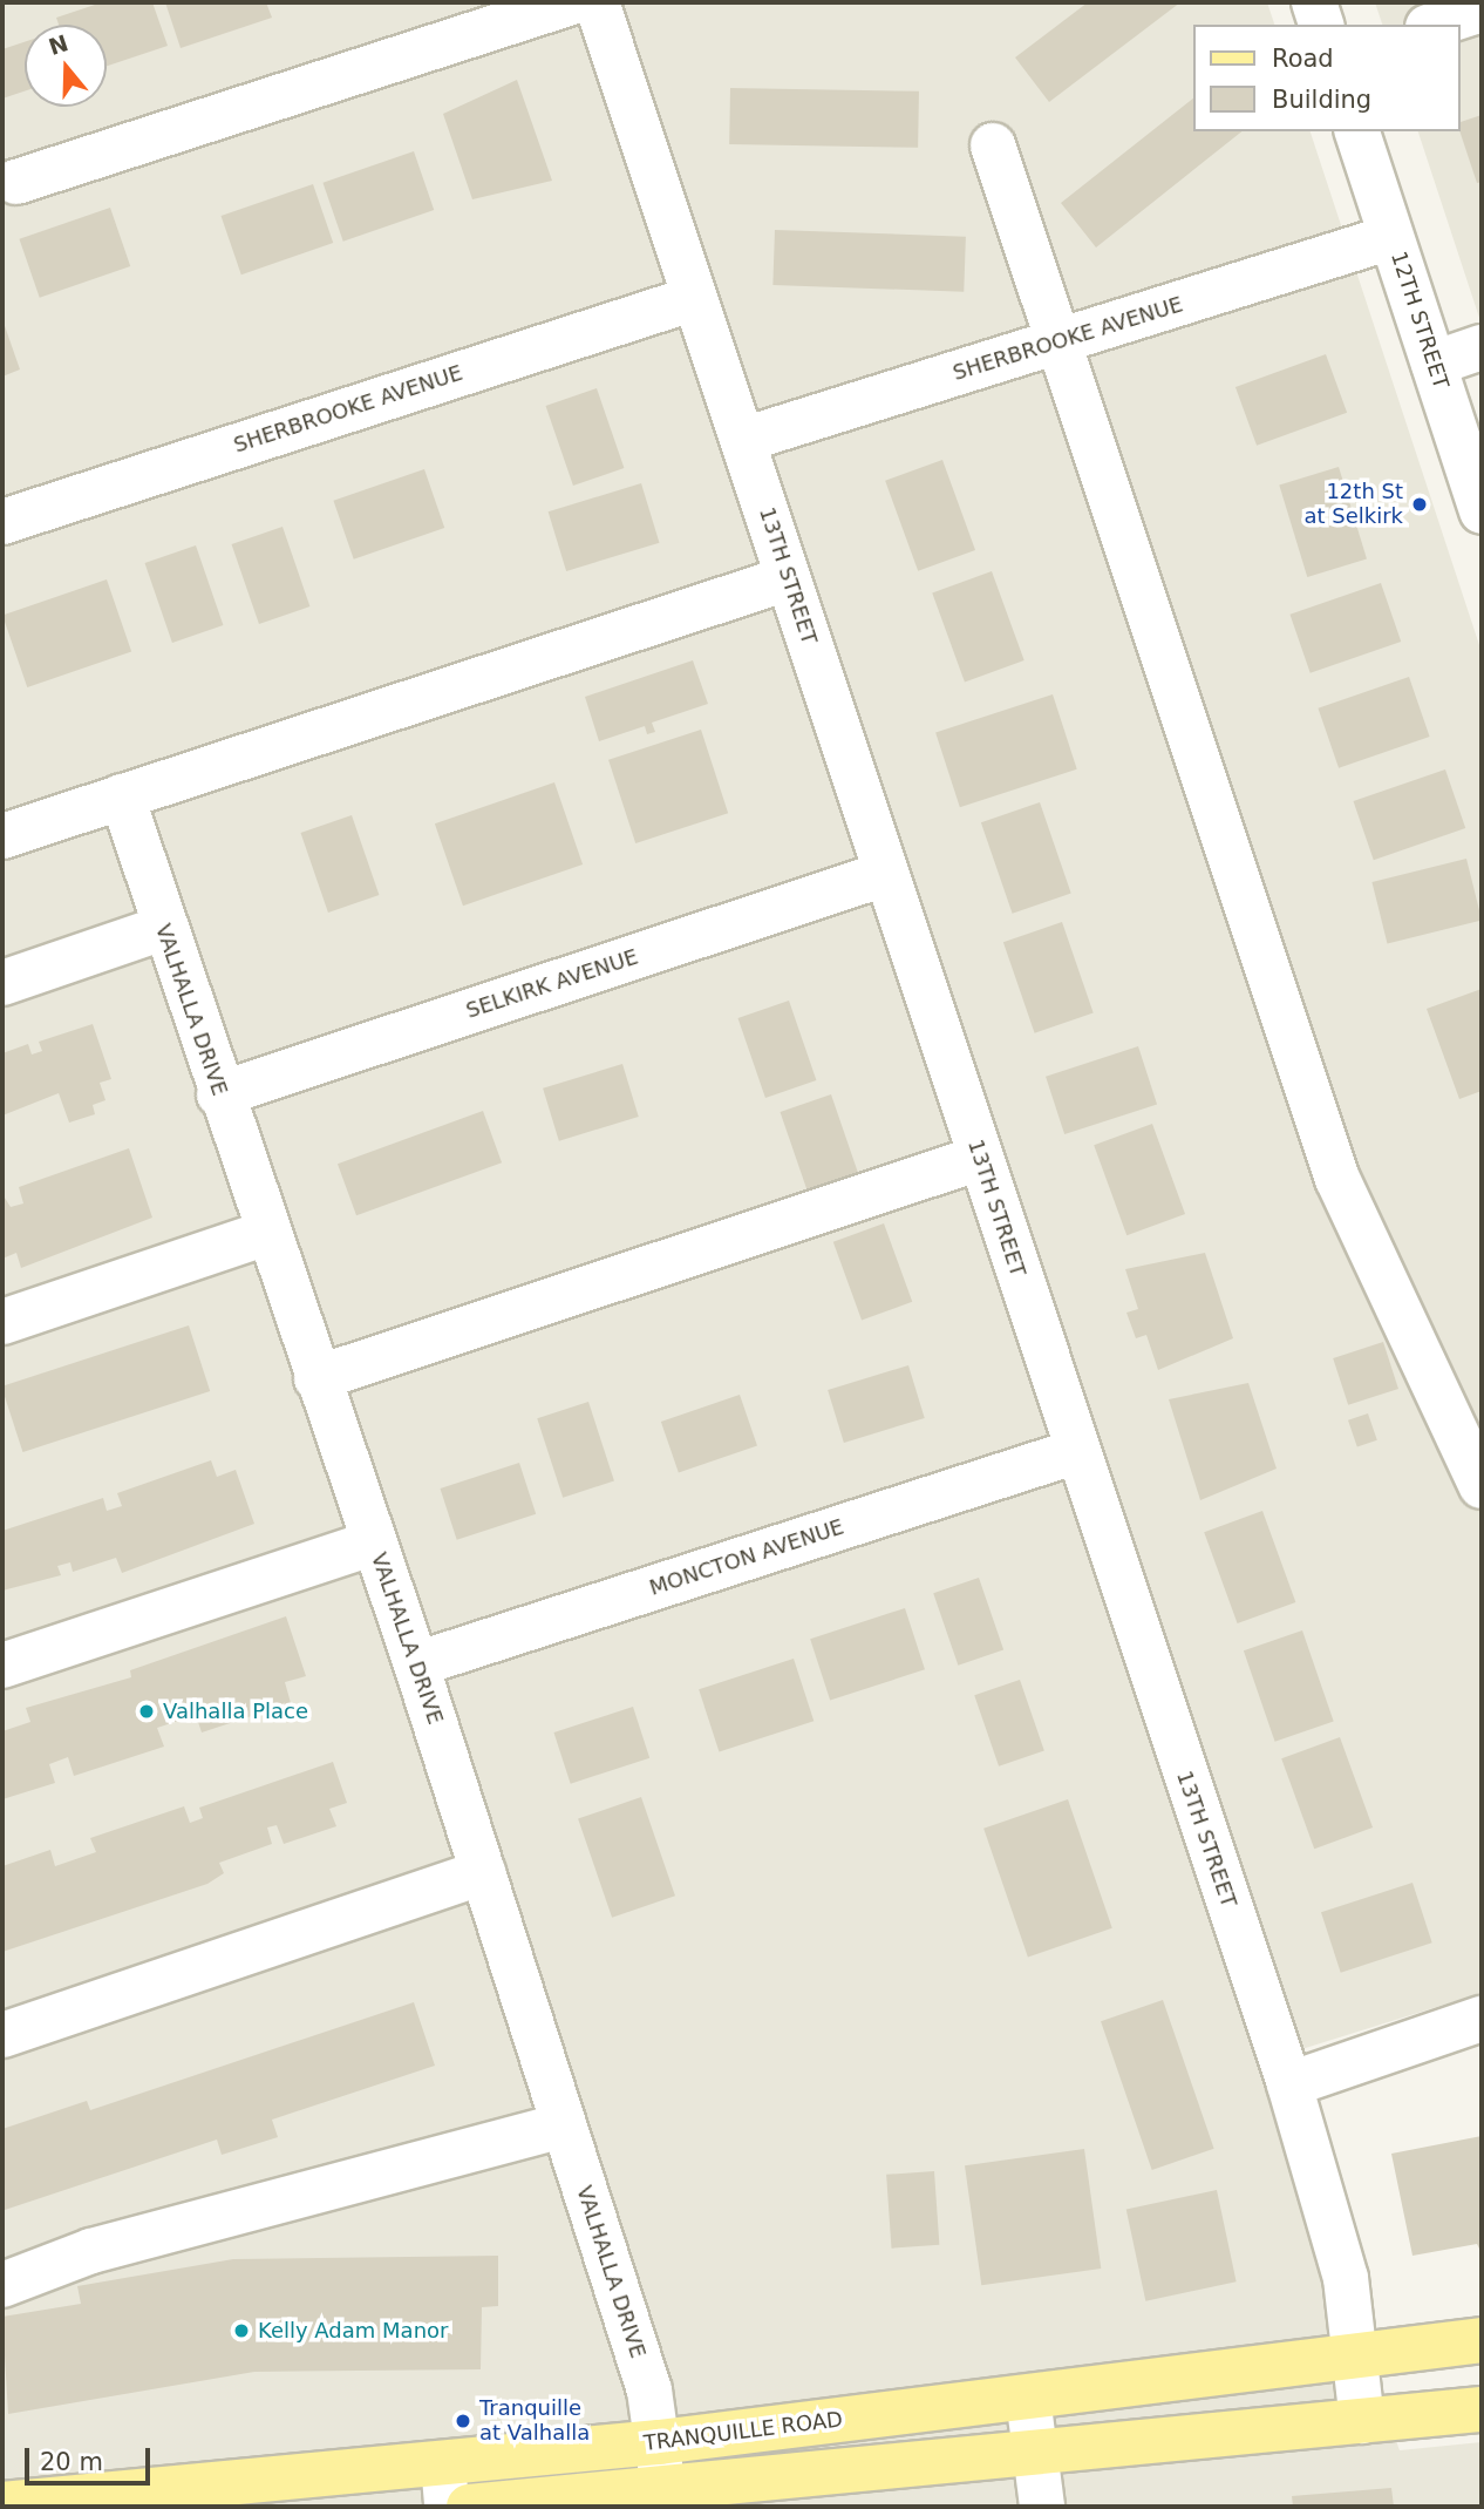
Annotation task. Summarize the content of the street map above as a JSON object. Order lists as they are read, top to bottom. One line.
{"streets":{"main road":["TRANQUILLE ROAD"],"street":["12TH STREET","SHERBROOKE AVENUE","13TH STREET","SELKIRK AVENUE","VALHALLA DRIVE","MONCTON AVENUE"]},"crossings":[["12TH STREET","SHERBROOKE AVENUE"],["SHERBROOKE AVENUE","13TH STREET"],["13TH STREET","SELKIRK AVENUE"],["13TH STREET","MONCTON AVENUE"],["13TH STREET","TRANQUILLE ROAD"],["SELKIRK AVENUE","VALHALLA DRIVE"],["VALHALLA DRIVE","MONCTON AVENUE"],["VALHALLA DRIVE","TRANQUILLE ROAD"]],"places":["12th St at Selkirk","Valhalla Place","Kelly Adam Manor","Tranquille at Valhalla"],"legend":["Road","Building"],"scale_bar":"20 m","north":"top"}
